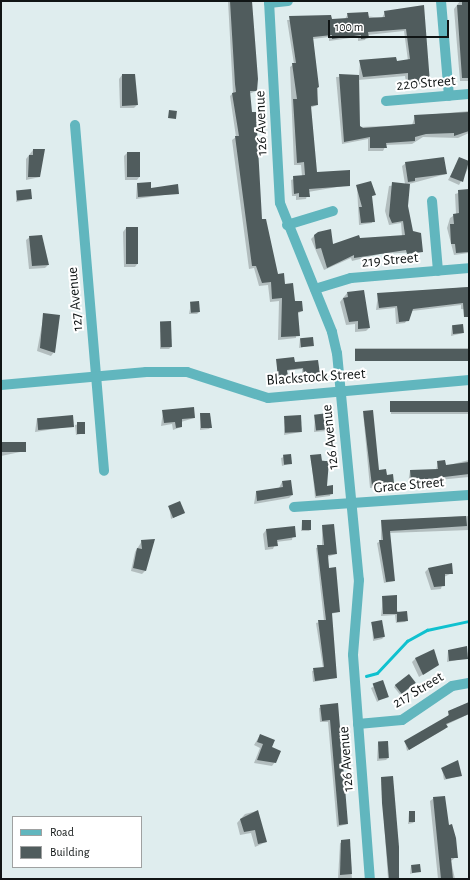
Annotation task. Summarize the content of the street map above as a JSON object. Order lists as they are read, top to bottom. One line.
{"streets":{"street":["220 Street","126 Avenue","219 Street","127 Avenue","Blackstock Street","Grace Street","217 Street"]},"crossings":[["126 Avenue","219 Street"],["126 Avenue","Blackstock Street"],["126 Avenue","Grace Street"],["126 Avenue","217 Street"],["127 Avenue","Blackstock Street"]],"legend":["Road","Building"],"scale_bar":"100 m"}
